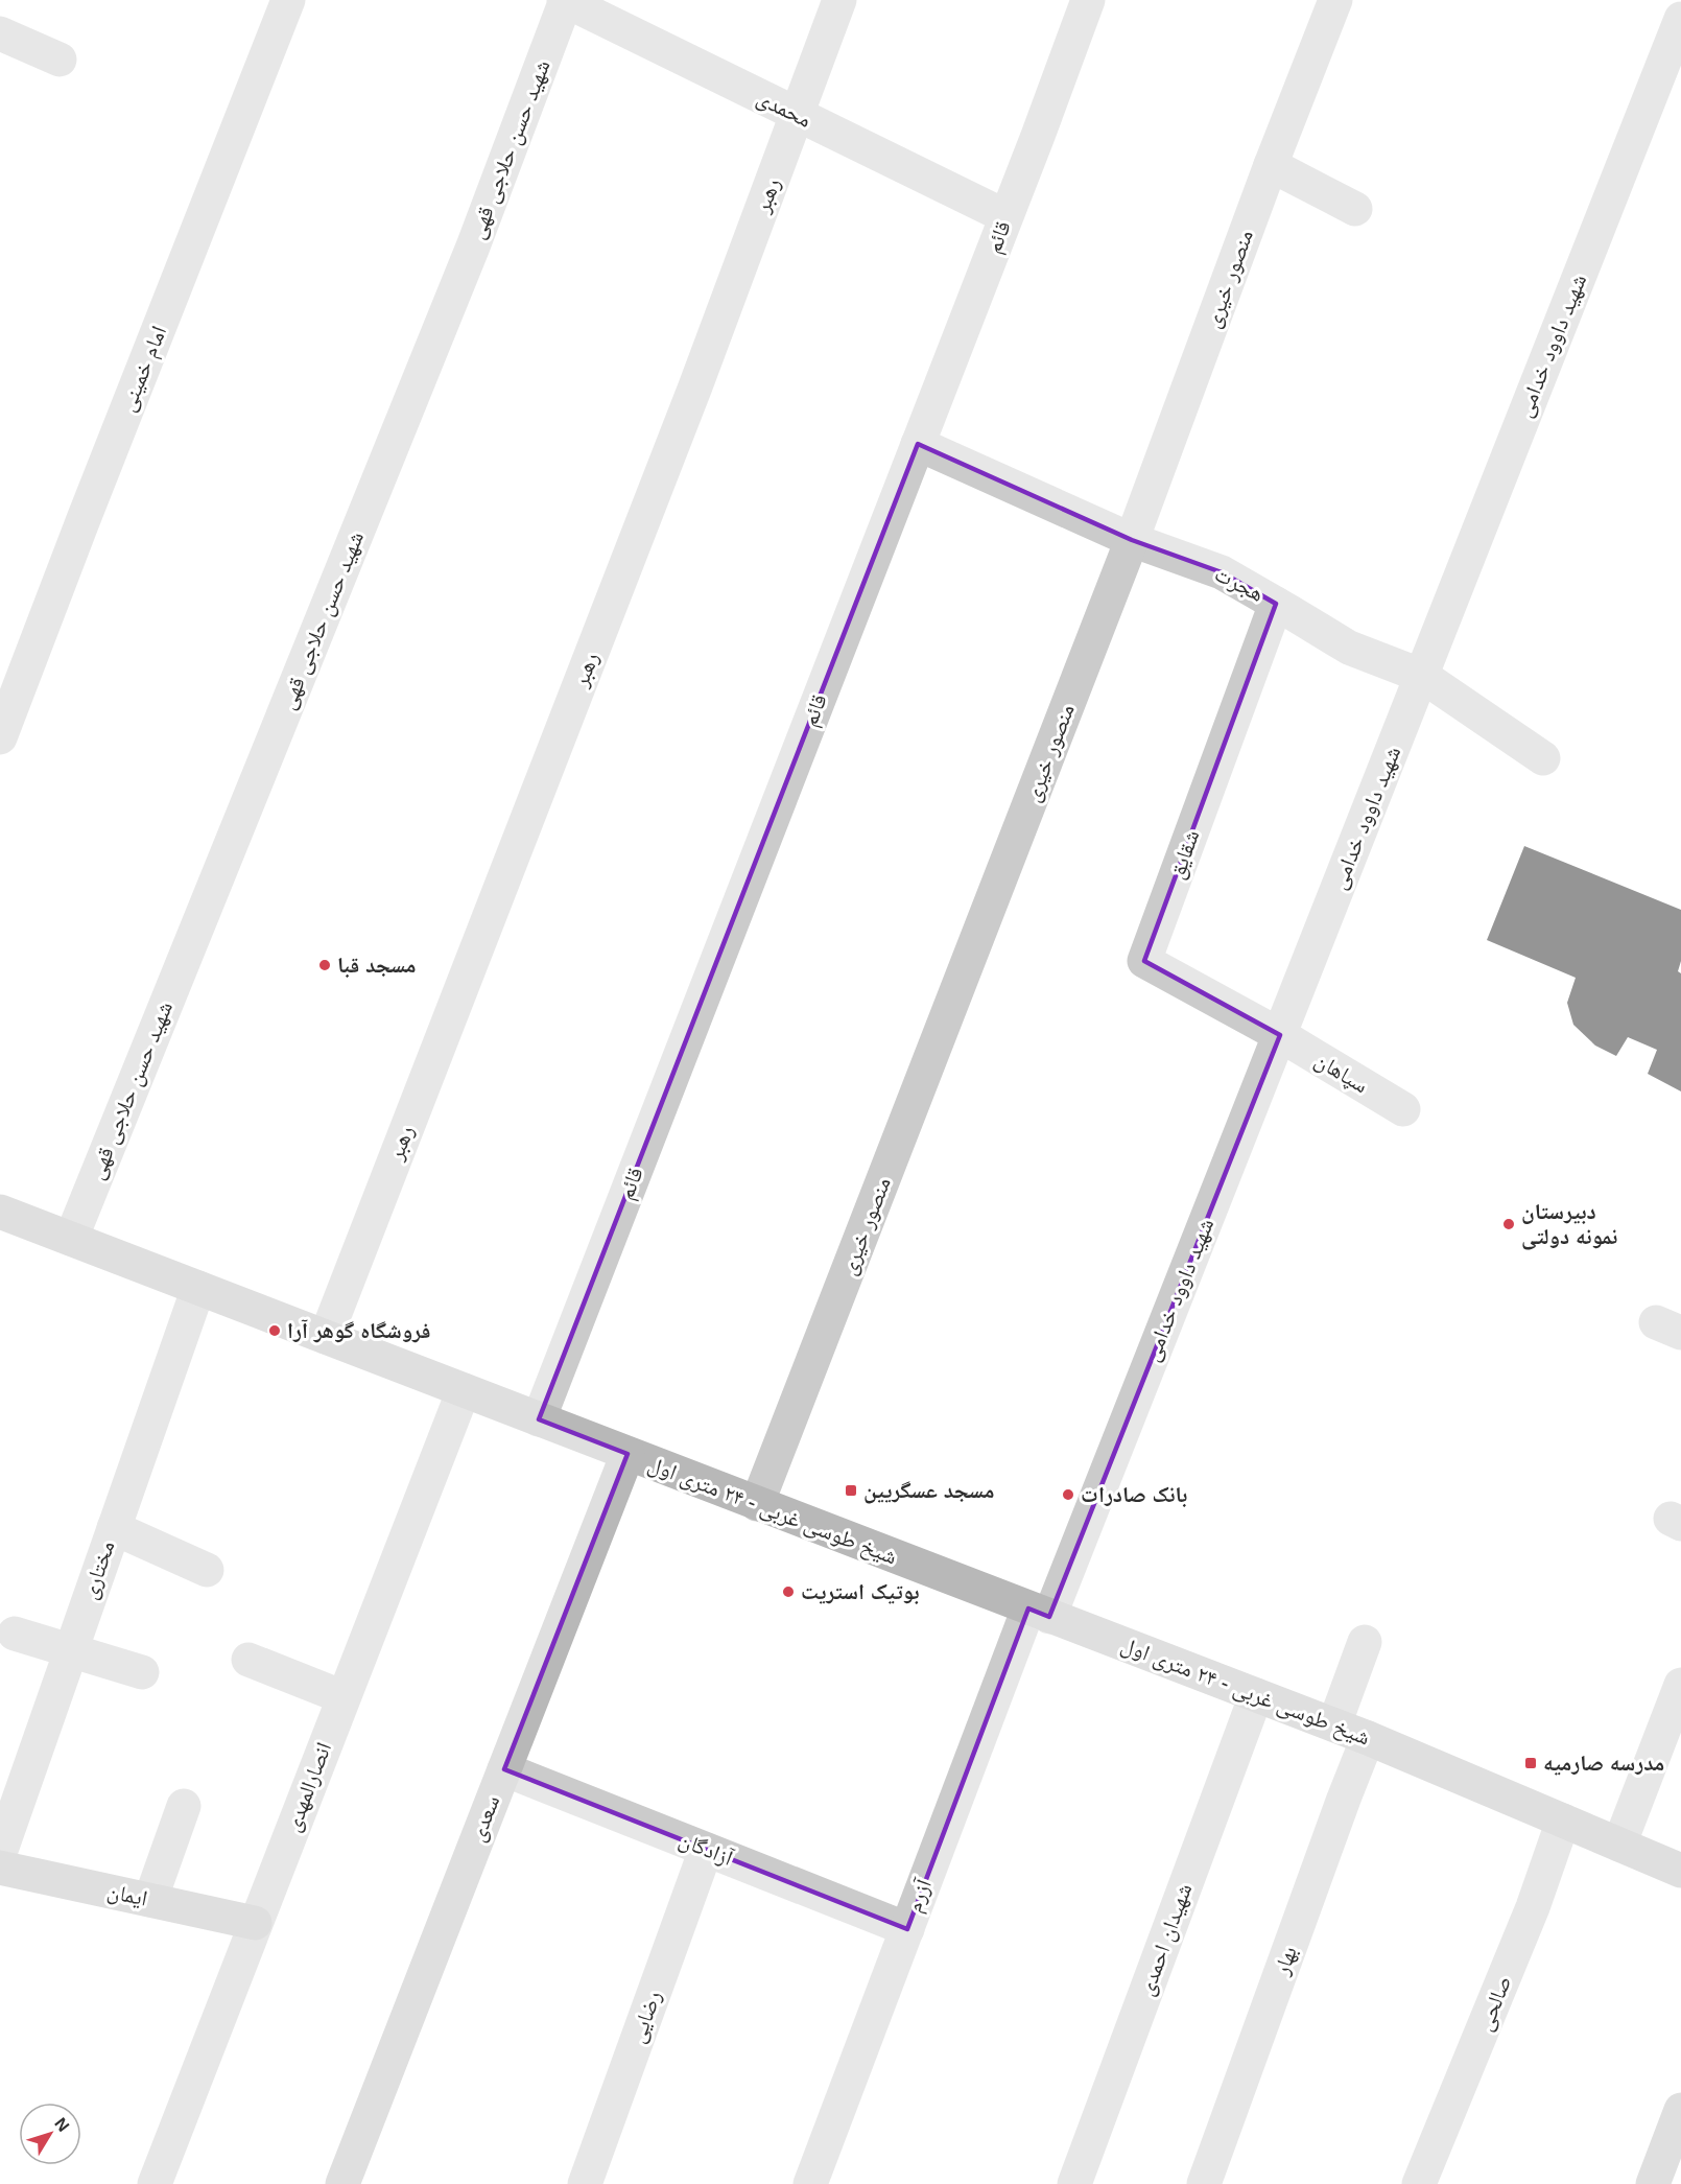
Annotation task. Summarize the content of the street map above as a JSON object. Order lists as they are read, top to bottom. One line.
{"streets":{"main road":["شیخ طوسی غربی - ۲۴ متری اول","سعدی","ایمان"],"street":["محمدی","شهید حسن حلاجی قهی","رهبر","قائم","منصور خیری","شهید داوود خدامی","امام خمینی","هجرت","شقایق","سپاهان","مختاری","انصارالمهدی","آزادگان","آزرم","شهیدان احمدی","بهار","صالحی","رضایی"]},"crossings":[["محمدی","شهید حسن حلاجی قهی"],["محمدی","رهبر"],["محمدی","قائم"],["شهید حسن حلاجی قهی","شیخ طوسی غربی - ۲۴ متری اول"],["رهبر","شیخ طوسی غربی - ۲۴ متری اول"],["قائم","هجرت"],["قائم","شیخ طوسی غربی - ۲۴ متری اول"],["منصور خیری","هجرت"],["منصور خیری","شیخ طوسی غربی - ۲۴ متری اول"],["شهید داوود خدامی","هجرت"],["شهید داوود خدامی","شقایق"],["شهید داوود خدامی","سپاهان"],["شهید داوود خدامی","شیخ طوسی غربی - ۲۴ متری اول"],["شهید داوود خدامی","آزرم"],["هجرت","شقایق"],["شقایق","سپاهان"],["شیخ طوسی غربی - ۲۴ متری اول","مختاری"],["شیخ طوسی غربی - ۲۴ متری اول","انصارالمهدی"],["شیخ طوسی غربی - ۲۴ متری اول","سعدی"],["شیخ طوسی غربی - ۲۴ متری اول","آزرم"],["شیخ طوسی غربی - ۲۴ متری اول","شهیدان احمدی"],["شیخ طوسی غربی - ۲۴ متری اول","بهار"],["شیخ طوسی غربی - ۲۴ متری اول","صالحی"],["انصارالمهدی","ایمان"],["سعدی","آزادگان"],["آزادگان","آزرم"],["آزادگان","رضایی"]],"places":{"other":["مسجد قبا","دبیرستان نمونه دولتی","فروشگاه گوهر آرا","بانک صادرات","بوتیک استریت"],"transit":["مسجد عسگریین","مدرسه صارمیه"]},"north":"top right"}
